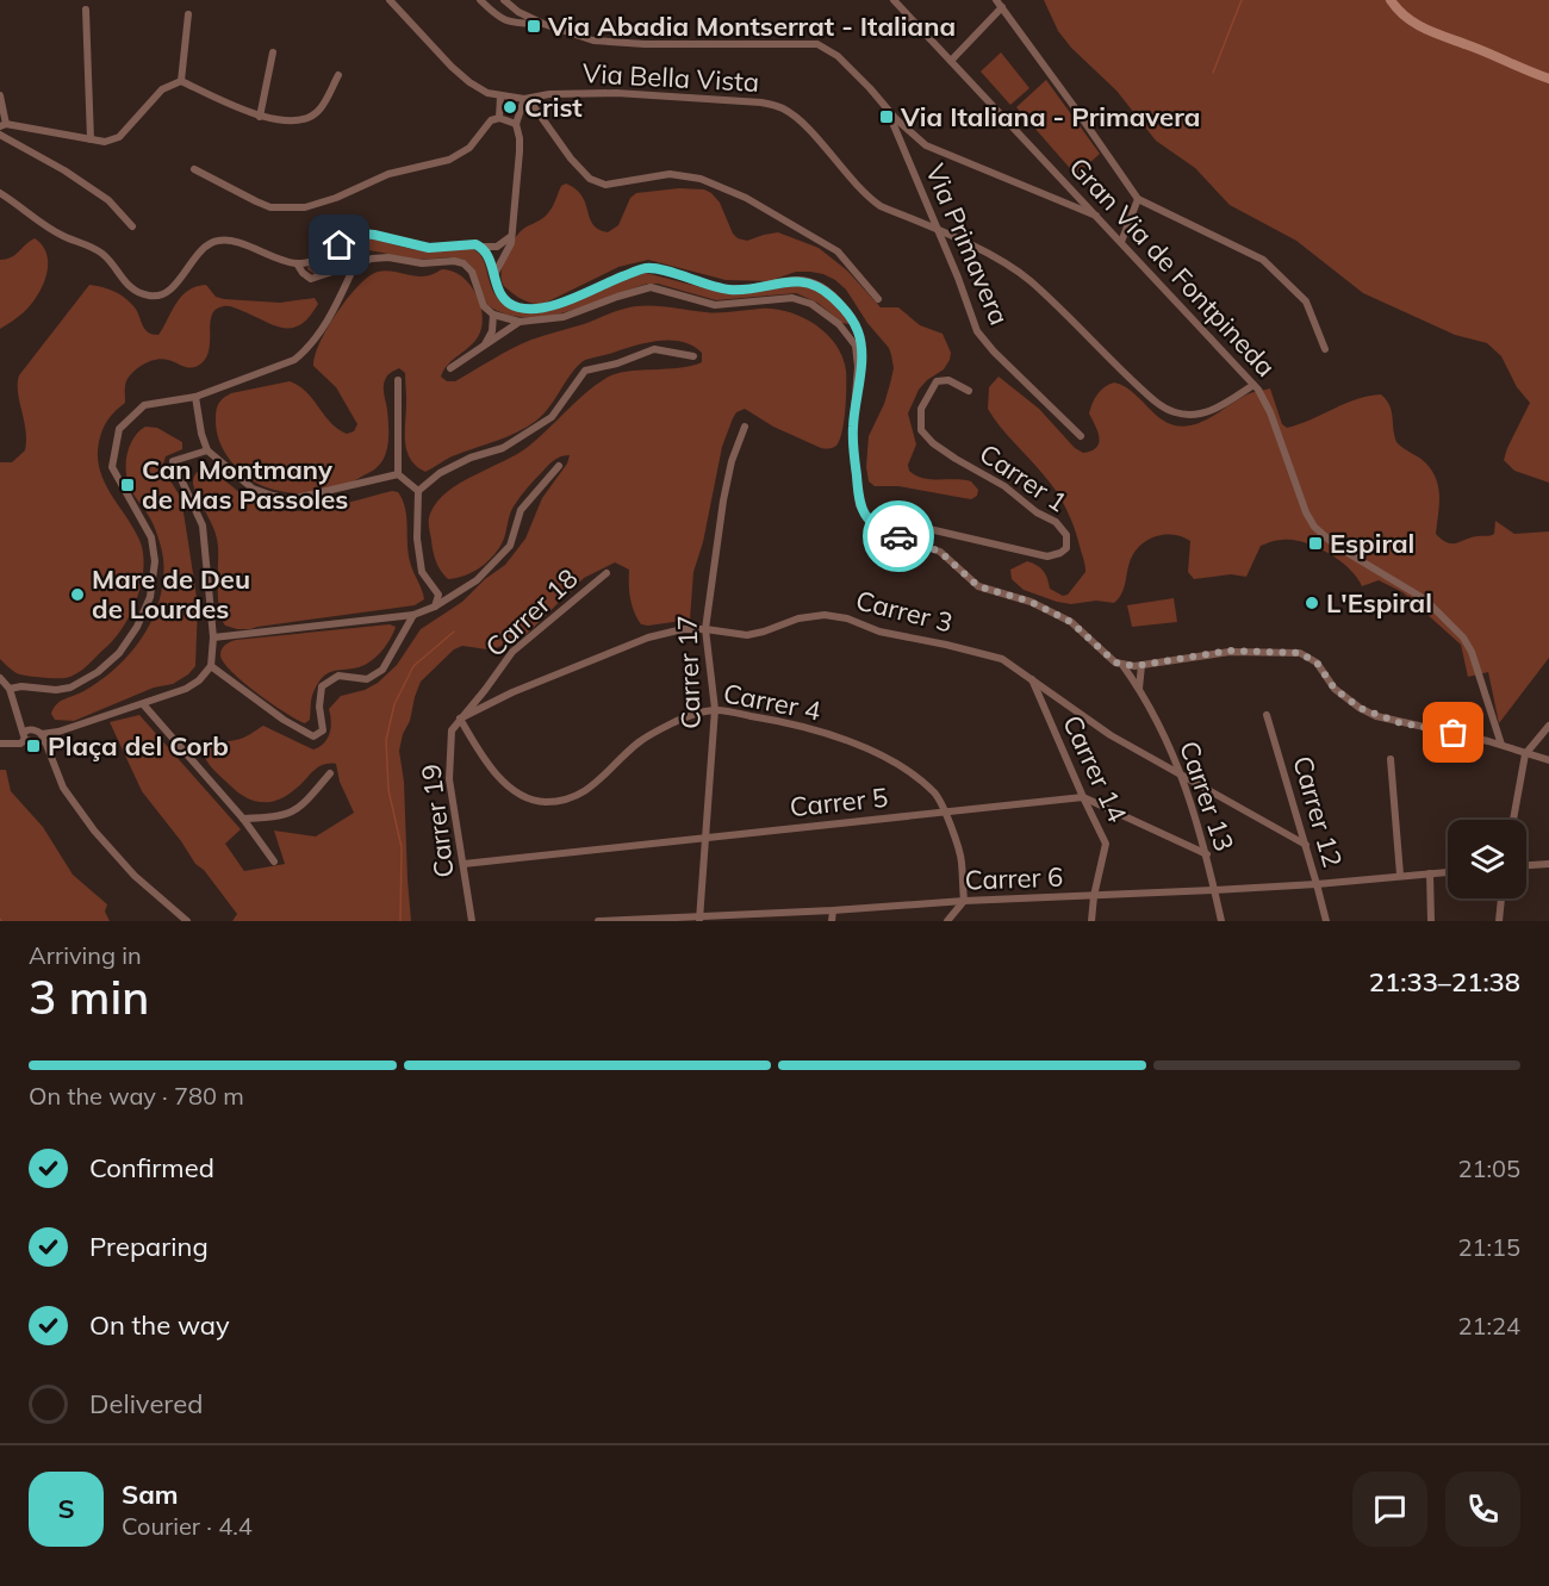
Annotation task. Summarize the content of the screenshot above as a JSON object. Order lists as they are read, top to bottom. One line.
{"streets":{"street":["Via Bella Vista","Via Primavera","Gran Via de Fontpineda","Carrer 1","Carrer 3","Carrer 18","Carrer 17","Carrer 4","Carrer 14","Carrer 13","Carrer 5","Carrer 12","Carrer 19","Carrer 6"]},"crossings":[["Via Bella Vista","Via Primavera"],["Via Bella Vista","Gran Via de Fontpineda"],["Carrer 3","Carrer 18"],["Carrer 3","Carrer 17"],["Carrer 3","Carrer 4"],["Carrer 3","Carrer 14"],["Carrer 3","Carrer 13"],["Carrer 3","Carrer 12"],["Carrer 3","Carrer 19"],["Carrer 18","Carrer 4"],["Carrer 18","Carrer 19"],["Carrer 17","Carrer 4"],["Carrer 17","Carrer 5"],["Carrer 17","Carrer 6"],["Carrer 4","Carrer 5"],["Carrer 4","Carrer 19"],["Carrer 4","Carrer 6"],["Carrer 14","Carrer 5"],["Carrer 14","Carrer 6"],["Carrer 13","Carrer 6"],["Carrer 5","Carrer 19"],["Carrer 12","Carrer 6"]],"places":{"transit":["Via Abadia Montserrat - Italiana","Via Italiana - Primavera","Can Montmany de Mas Passoles","Espiral","Plaça del Corb"],"other":["Crist","Mare de Deu de Lourdes","L'Espiral"]},"page":{"heading":["3 min","Arriving in","21:33–21:38"],"panel":["Sam","Courier · 4.4"],"bar":"On the way · 780 m","list":[["Confirmed","21:05"],["Preparing","21:15"],["On the way","21:24"],"Delivered"],"round":"S"}}
